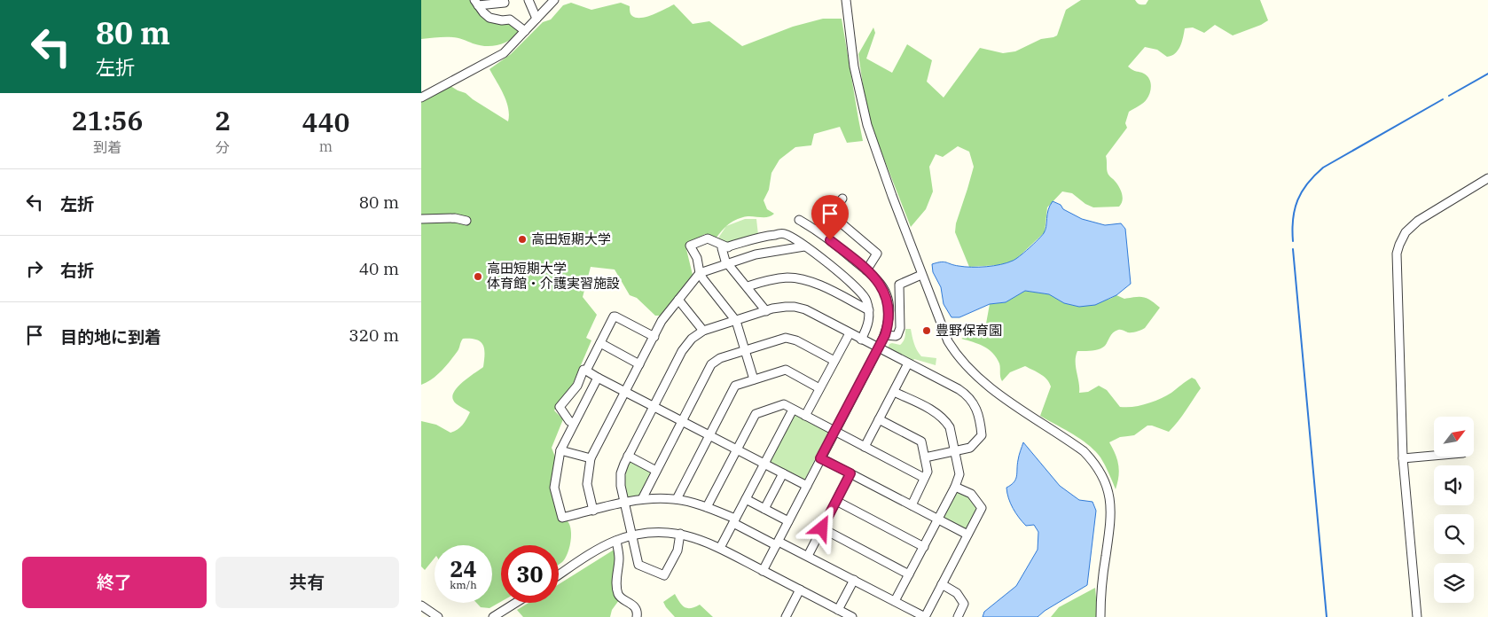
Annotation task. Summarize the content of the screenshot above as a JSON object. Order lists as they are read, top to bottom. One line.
{"places":["高田短期大学","高田短期大学 体育館・介護実習施設","豊野保育園"],"north":"top right","page":{"turn":["80 m","左折"],"eta":["21:56","到着","2","分","440","m"],"list":[{"name":"左折","value":"80 m"},{"name":"右折","value":"40 m"},{"name":"目的地に到着","value":"320 m"}],"speed":"24 km/h","limit":"30","buttons":["終了","共有"]}}
